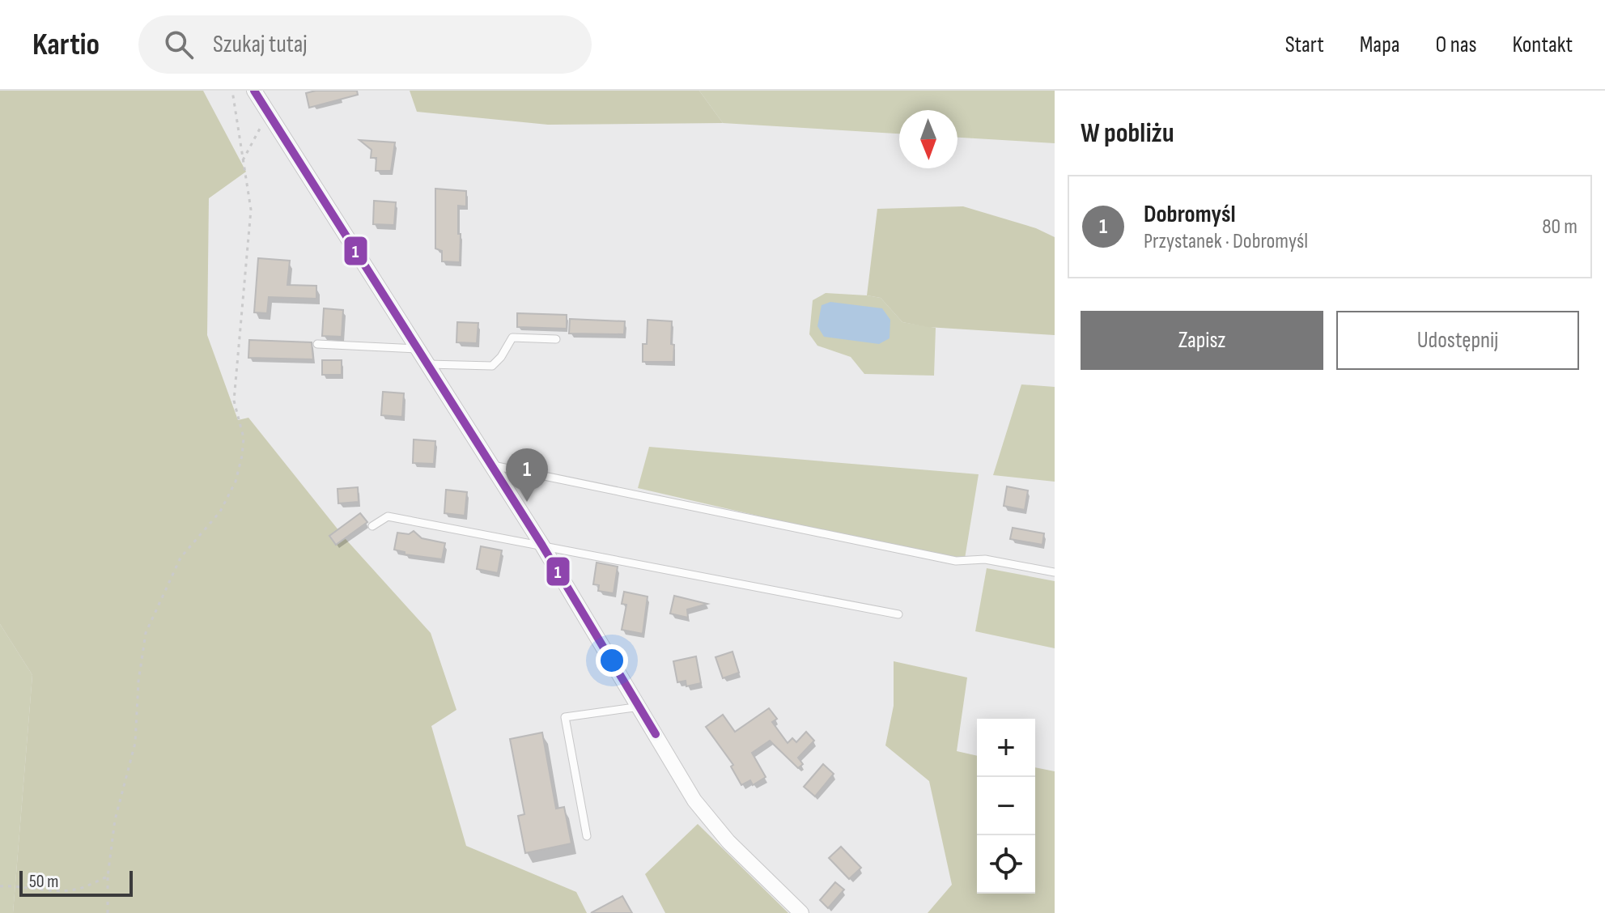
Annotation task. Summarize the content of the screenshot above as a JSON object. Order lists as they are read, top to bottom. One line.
{"lines":["transit line 1"],"scale_bar":"50 m","north":"bottom","page":{"header":"Kartio","search":"Szukaj tutaj","nav":["Start","Mapa","O nas","Kontakt"],"heading":"W pobliżu","list":[{"mark":"1","name":"Dobromyśl","note":"Przystanek · Dobromyśl","value":"80 m"}],"buttons":["Zapisz","Udostępnij"],"pins":"1","map_buttons":["+","−"],"scale":"50 m"}}
